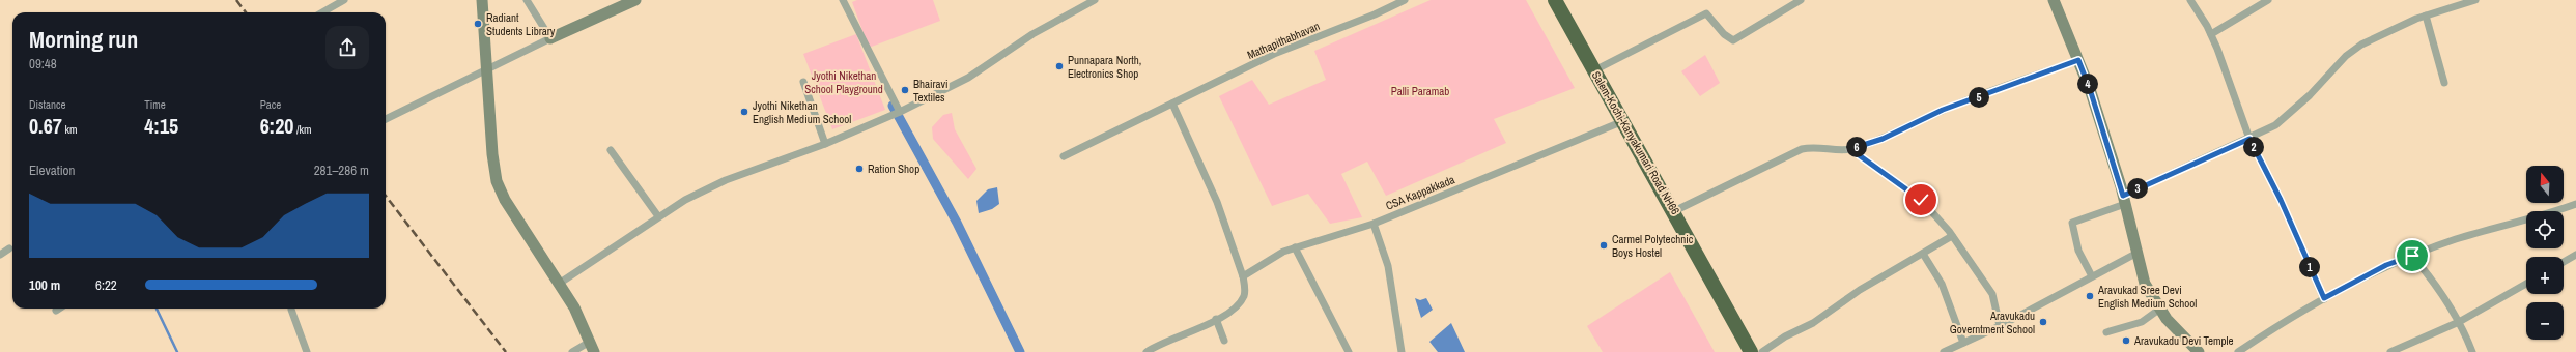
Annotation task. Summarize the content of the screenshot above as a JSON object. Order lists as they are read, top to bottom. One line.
{"streets":{"highway":["Salem-Kochi-Kanyakumari Road NH66"],"street":["Mathapithabhavan","CSA Kappakkada"]},"crossings":[["Salem-Kochi-Kanyakumari Road NH66","CSA Kappakkada"]],"parks":["Jyothi Nikethan School Playground","Palli Paramab"],"places":["Radiant Students Library","Punnapara North, Electronics Shop","Bhairavi Textiles","Jyothi Nikethan English Medium School","Ration Shop","Carmel Polytechnic Boys Hostel","Aravukad Sree Devi English Medium School","Aravukadu Governtment School","Aravukadu Devi Temple"],"north":"top","page":{"heading":["Morning run","09:48"],"pins":["4","5","2","6","3","1"],"stats":[["Distance","0.67 km"],["Time","4:15"],["Pace","6:20 /km"]],"chart":["Elevation","281–286 m"],"map_buttons":["+","−"],"list":[{"name":"100 m","note":"6:22"}]}}
